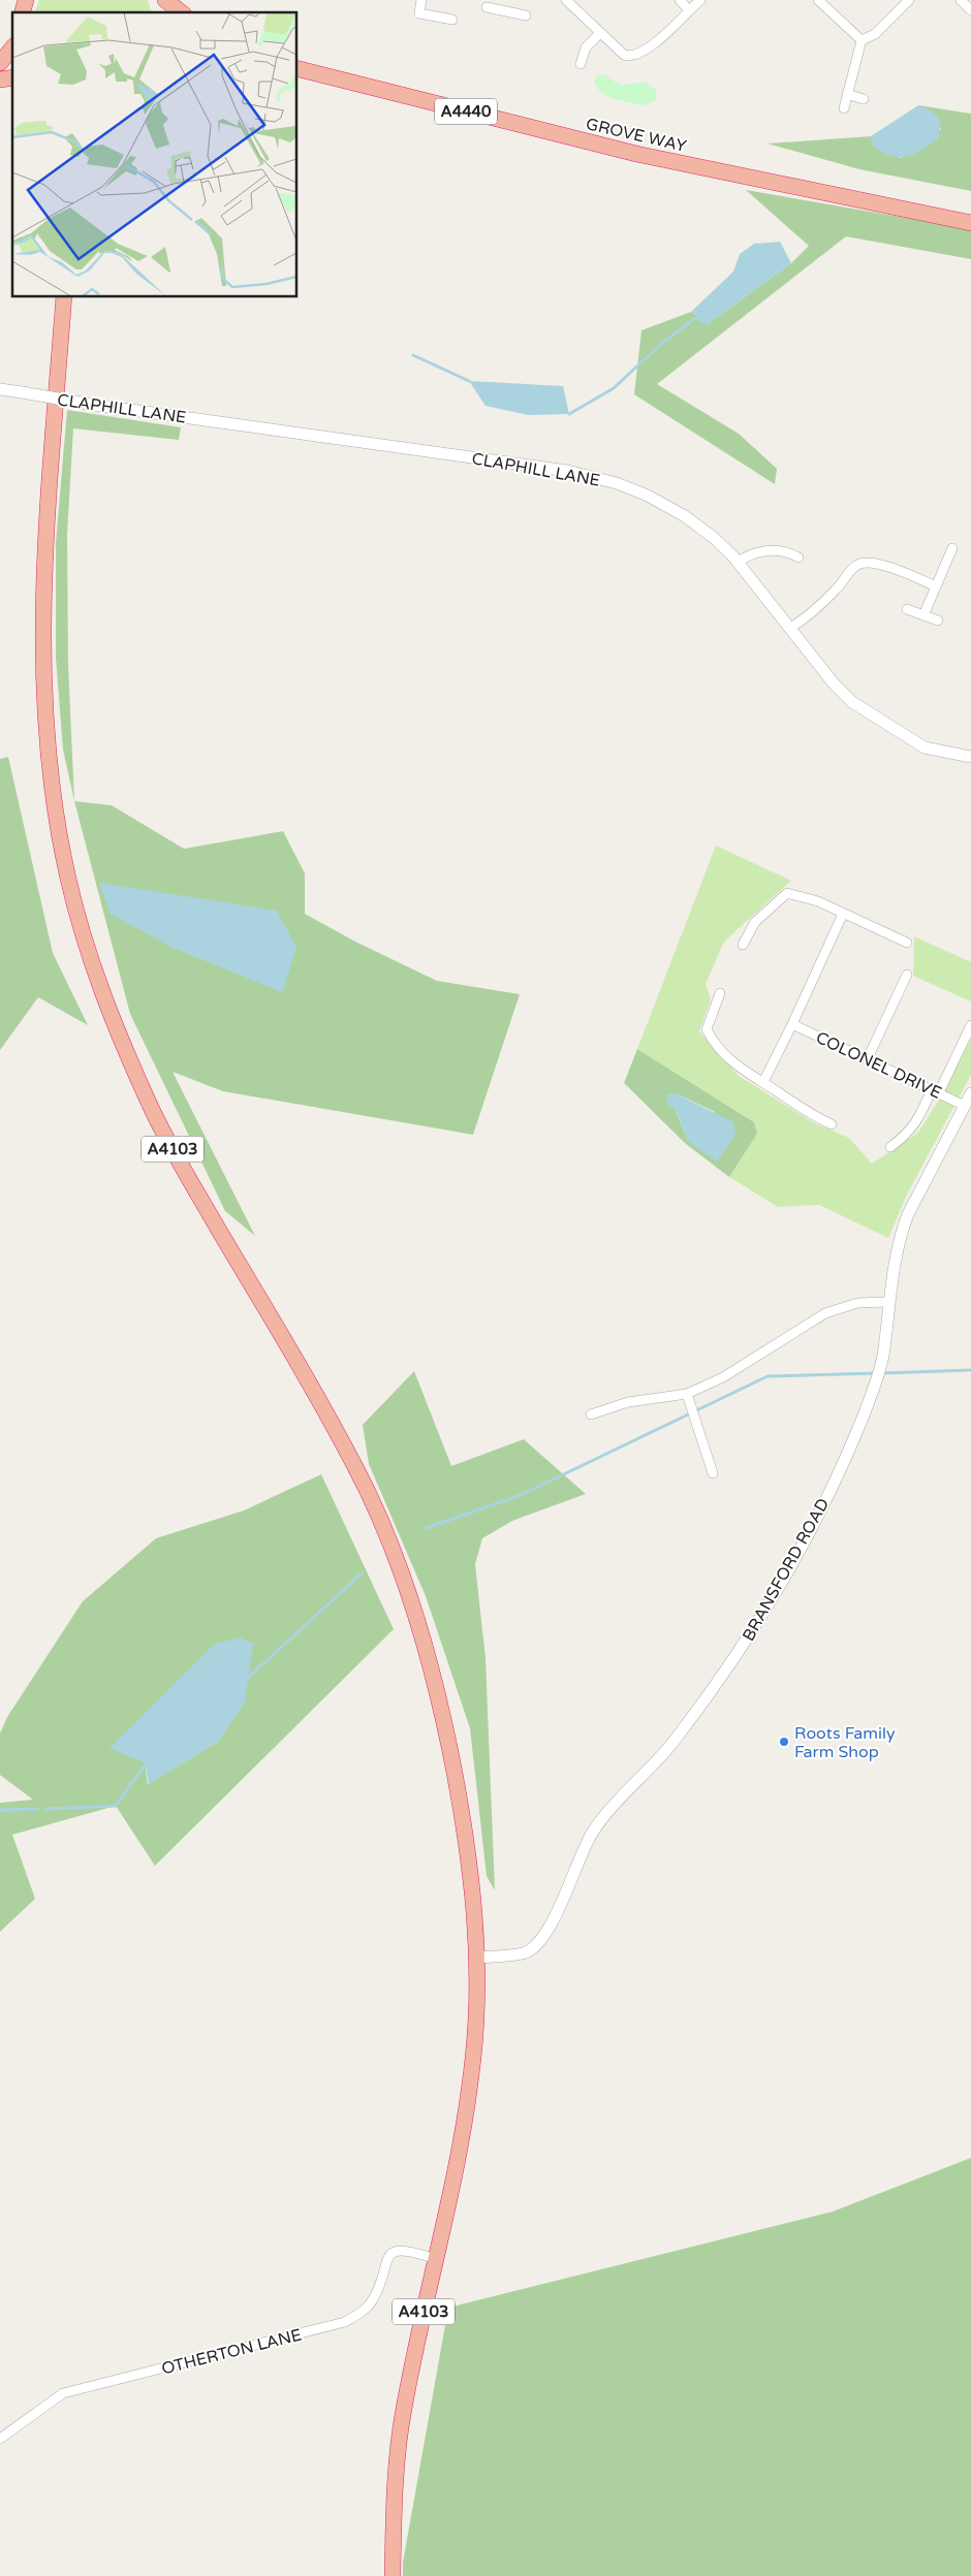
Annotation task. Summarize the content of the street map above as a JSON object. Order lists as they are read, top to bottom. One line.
{"streets":{"highway":["A4440","GROVE WAY","A4103"],"street":["CLAPHILL LANE","COLONEL DRIVE","BRANSFORD ROAD","OTHERTON LANE"]},"crossings":[["COLONEL DRIVE","BRANSFORD ROAD"],["A4103","BRANSFORD ROAD"],["A4103","OTHERTON LANE"]],"places":["Roots Family Farm Shop"]}
